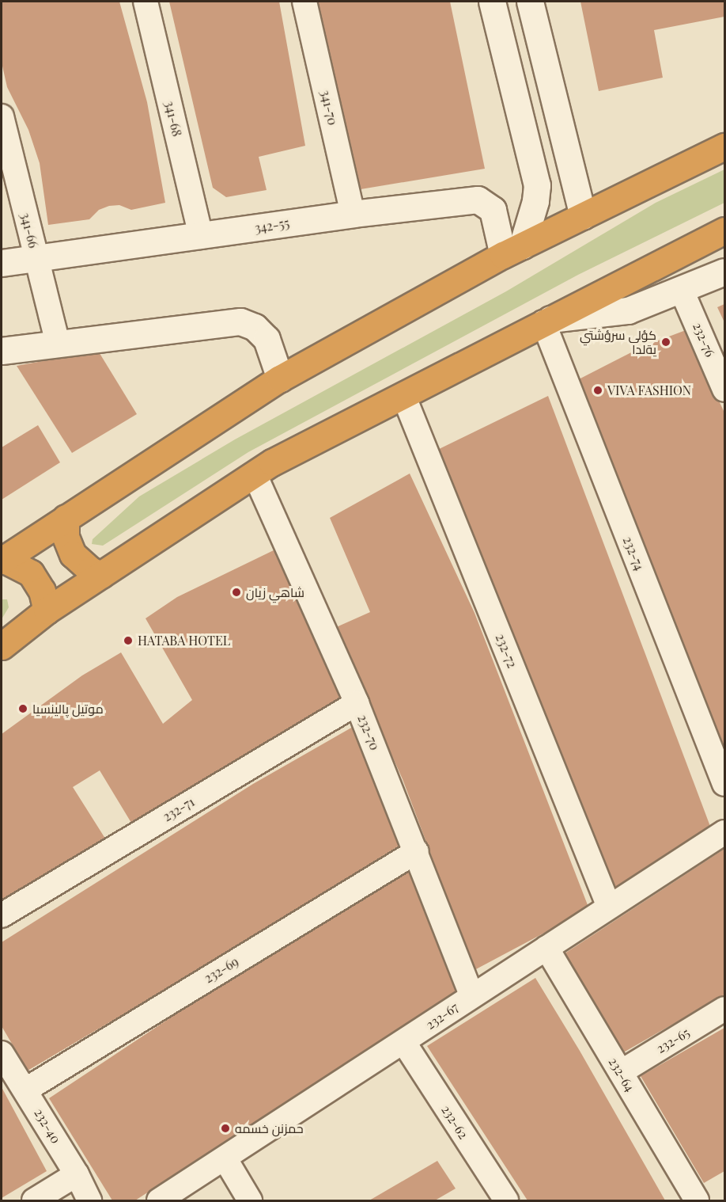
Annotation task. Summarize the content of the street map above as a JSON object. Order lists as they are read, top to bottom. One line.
{"streets":{"street":["341-70","341-68","342-55","341-66","232-76","232-74","232-72","232-70","232-71","232-69","232-67","232-65","232-64","232-62","232-40"]},"crossings":[["341-70","342-55"],["341-68","342-55"],["342-55","341-66"],["232-72","232-67"],["232-70","232-71"],["232-70","232-69"],["232-70","232-67"],["232-69","232-40"],["232-67","232-64"],["232-67","232-62"],["232-65","232-64"]],"places":["كؤلي سرؤشتي يةلدا","VIVA FASHION","شاهي زيان","HATABA HOTEL","موتيل پالينسيا","حمزنن خسمه"]}
